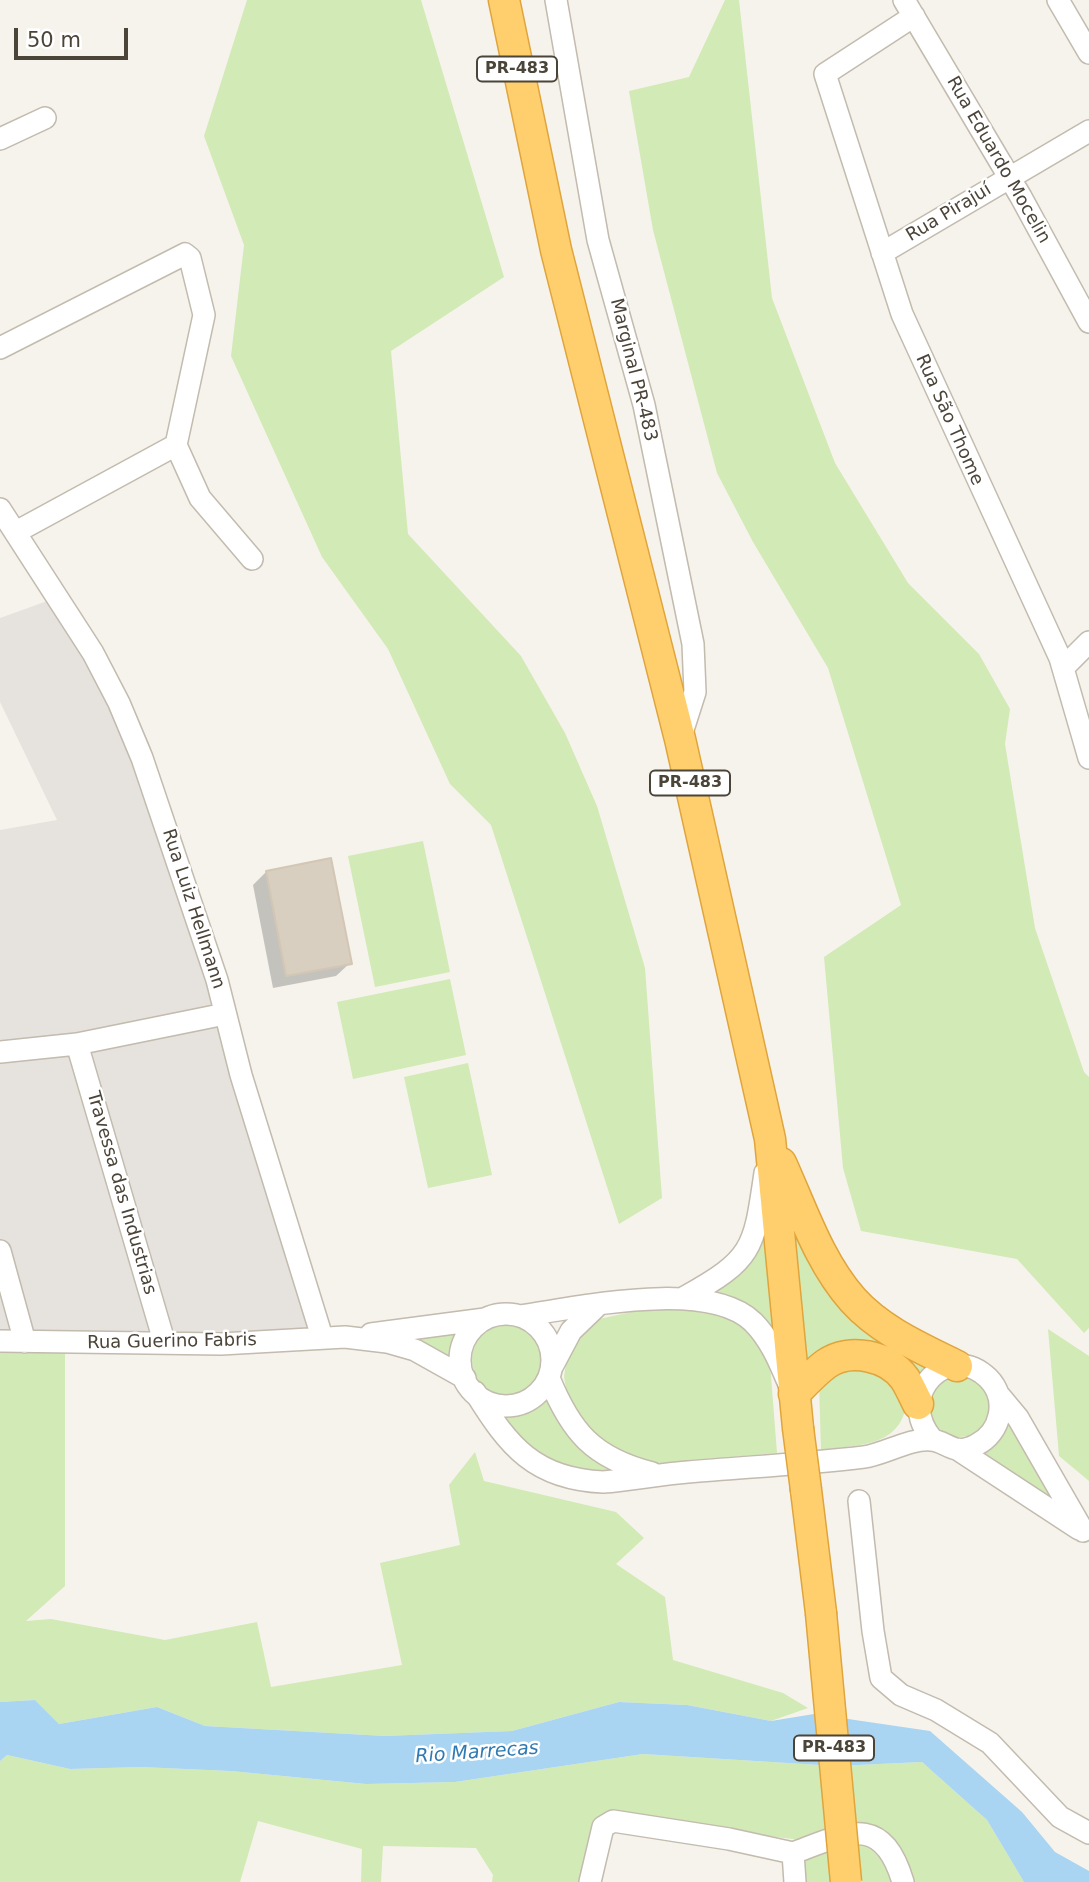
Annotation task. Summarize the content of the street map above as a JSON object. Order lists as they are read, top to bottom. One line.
{"streets":{"highway":["PR-483"],"street":["Rua Eduardo Mocelin","Rua Pirajuí","Marginal PR-483","Rua São Thome","Rua Luiz Hellmann","Travessa das Industrias","Rua Guerino Fabris"]},"crossings":[["PR-483","Marginal PR-483"],["Rua Eduardo Mocelin","Rua Pirajuí"],["Rua Eduardo Mocelin","Rua São Thome"],["Rua Pirajuí","Rua São Thome"],["Rua Luiz Hellmann","Rua Guerino Fabris"],["Travessa das Industrias","Rua Guerino Fabris"]],"water":["Rio Marrecas"],"scale_bar":"50 m"}
